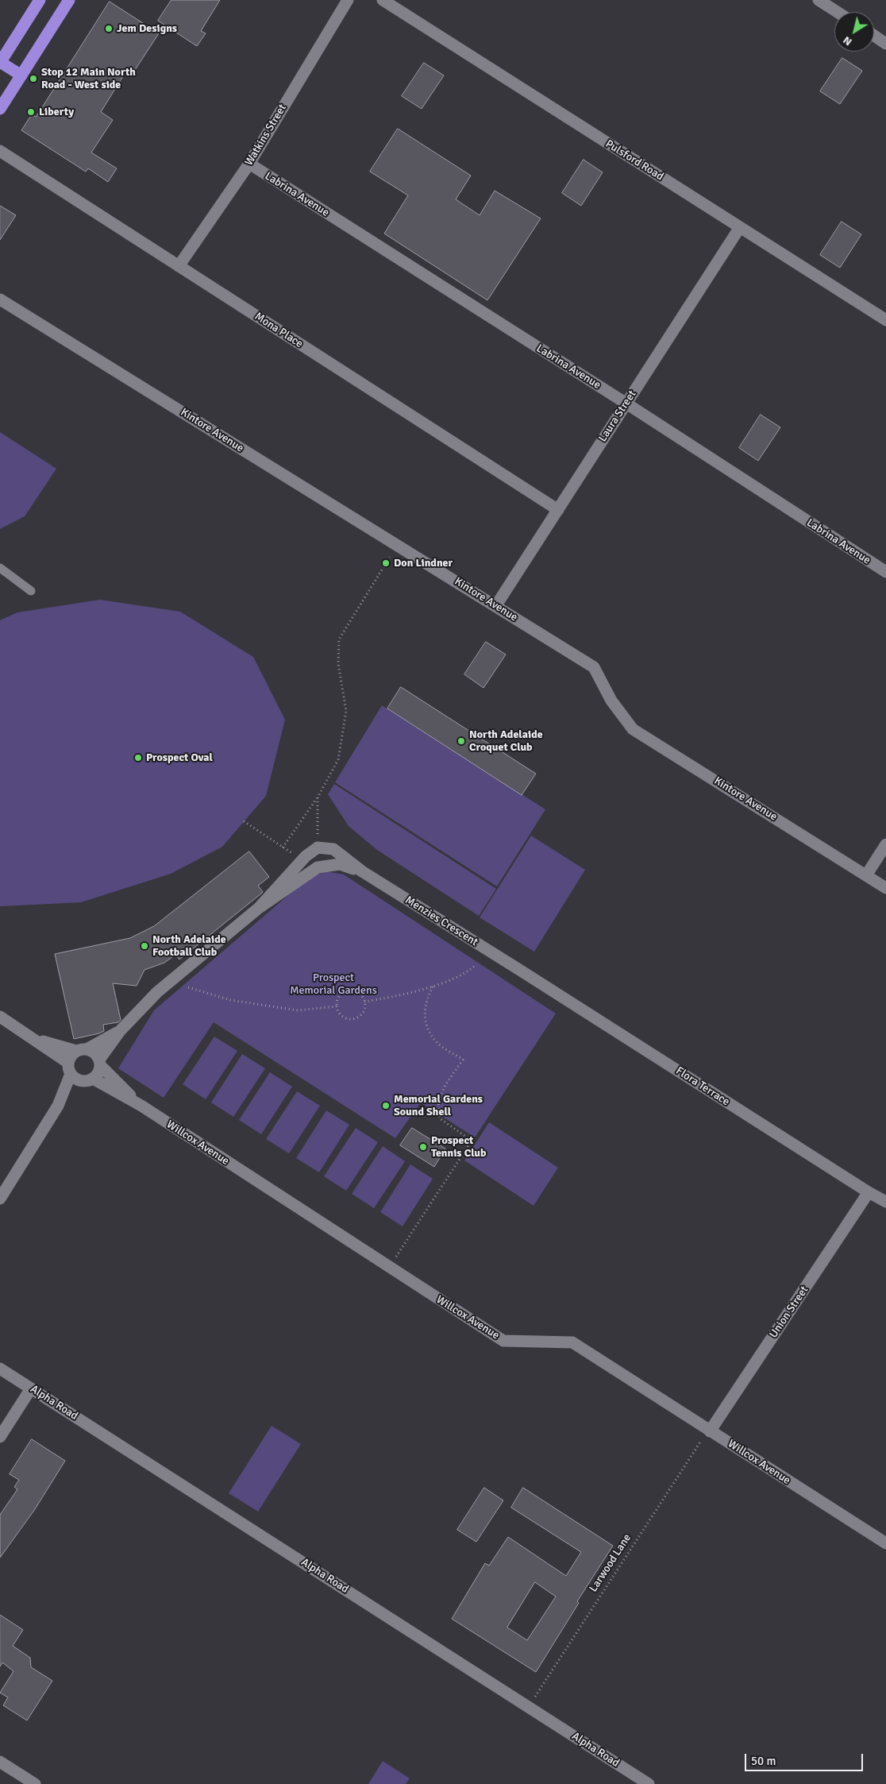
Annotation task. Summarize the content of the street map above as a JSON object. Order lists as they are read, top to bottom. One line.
{"streets":{"street":["Watkins Street","Pulsford Road","Labrina Avenue","Mona Place","Laura Street","Kintore Avenue","Menzies Crescent","Flora Terrace","Willcox Avenue","Union Street","Alpha Road"],"path":["Larwood Lane"]},"crossings":[["Watkins Street","Labrina Avenue"],["Watkins Street","Mona Place"],["Pulsford Road","Laura Street"],["Labrina Avenue","Laura Street"],["Mona Place","Laura Street"],["Laura Street","Kintore Avenue"],["Menzies Crescent","Flora Terrace"],["Menzies Crescent","Willcox Avenue"],["Flora Terrace","Union Street"],["Willcox Avenue","Union Street"],["Willcox Avenue","Larwood Lane"],["Union Street","Larwood Lane"],["Alpha Road","Larwood Lane"]],"parks":["Prospect Memorial Gardens"],"places":["Jem Designs","Stop 12 Main North Road - West side","Liberty","Don Lindner","North Adelaide Croquet Club","Prospect Oval","North Adelaide Football Club","Memorial Gardens Sound Shell","Prospect Tennis Club"],"scale_bar":"50 m","north":"bottom left"}
